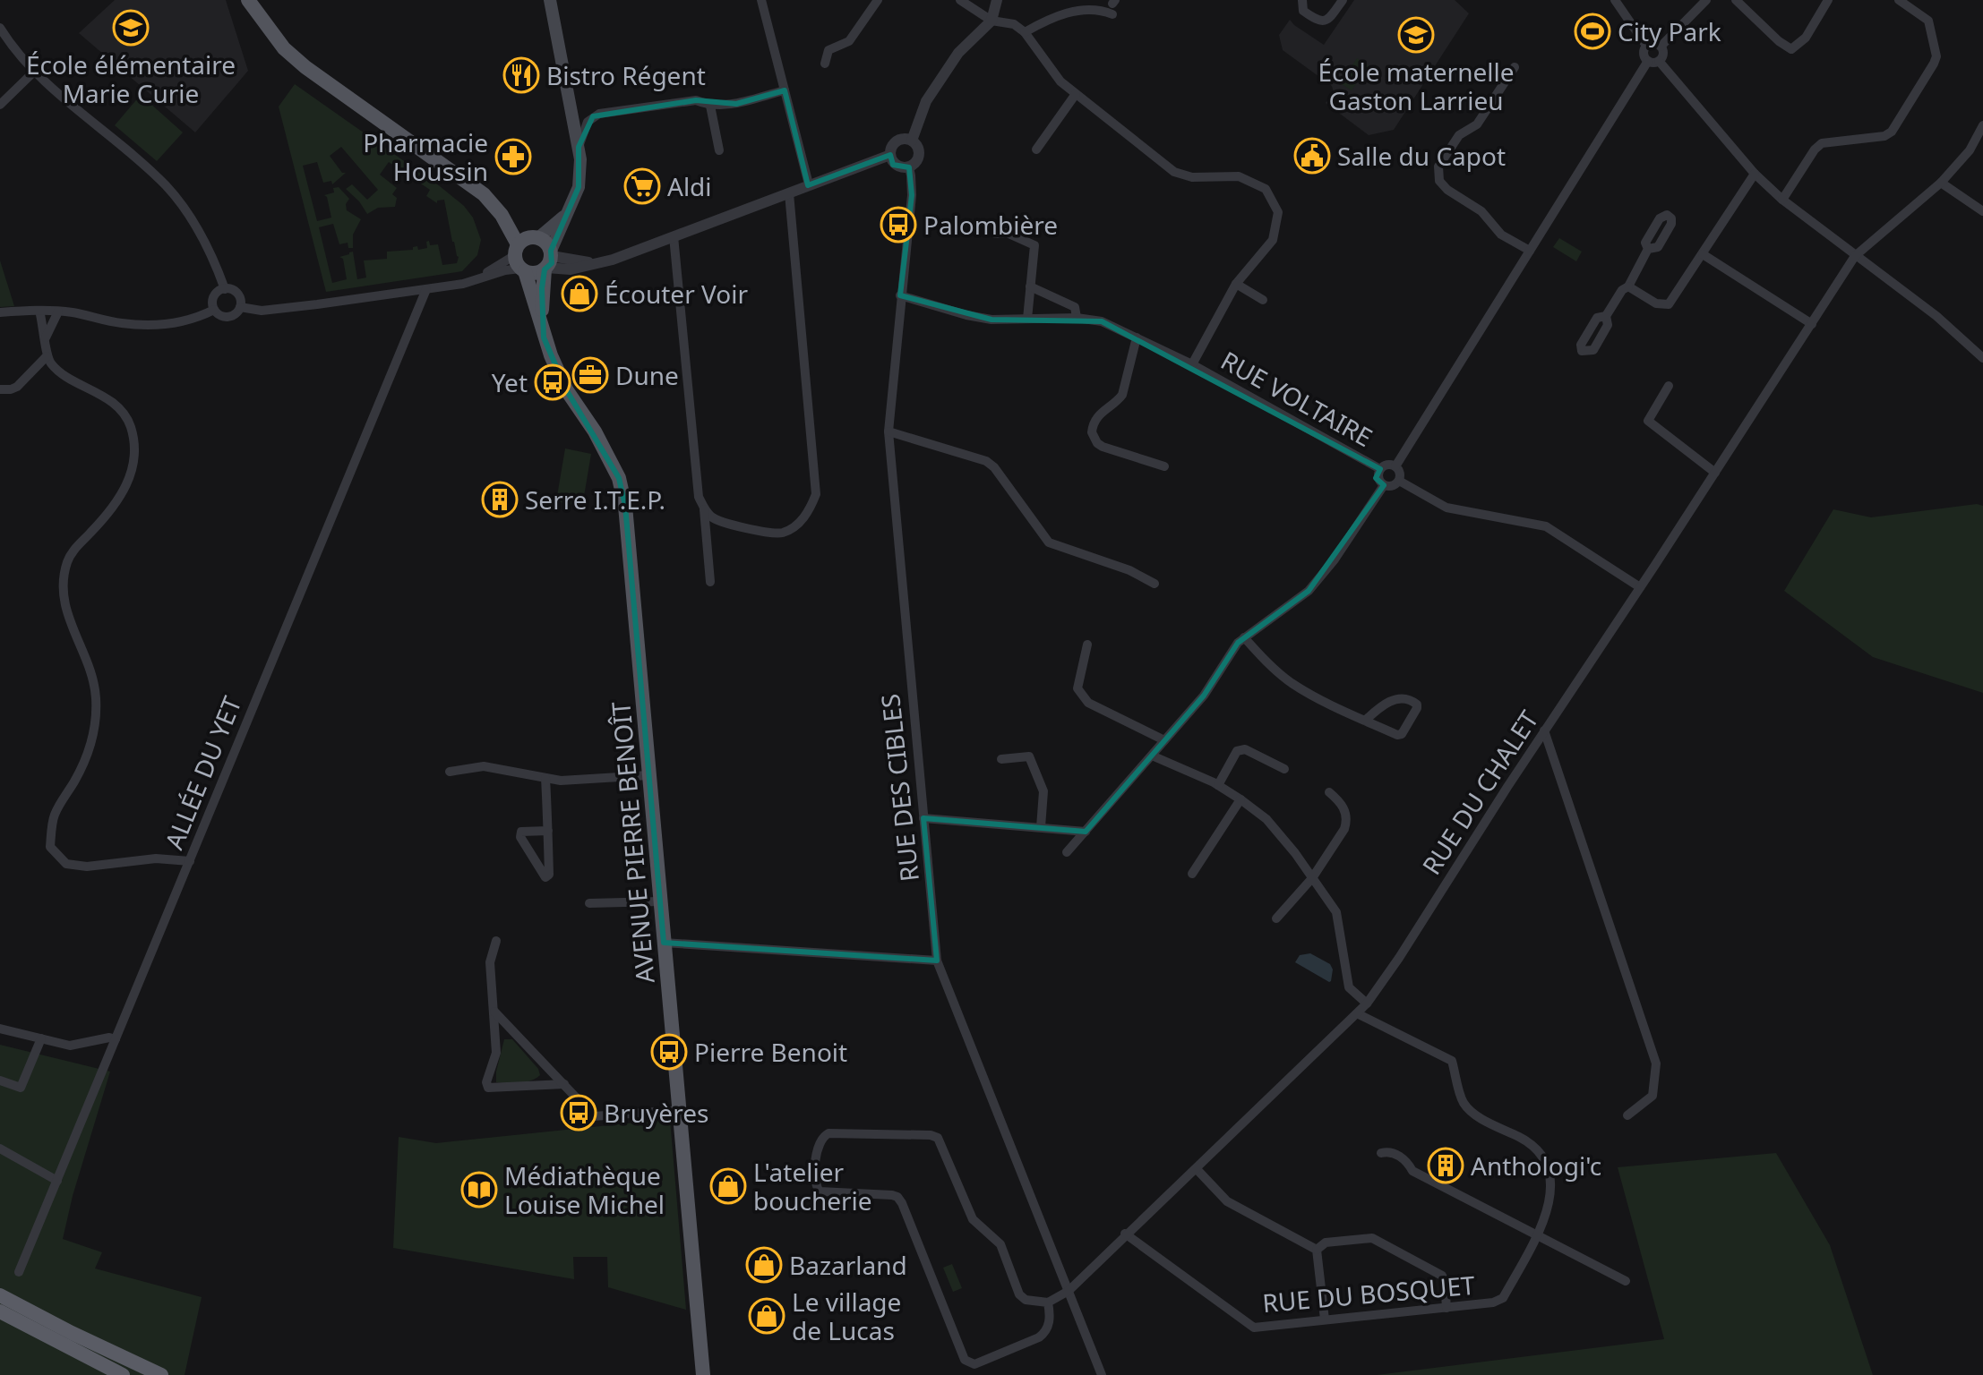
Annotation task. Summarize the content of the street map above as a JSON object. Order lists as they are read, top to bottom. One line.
{"streets":{"main road":["AVENUE PIERRE BENOÎT"],"street":["RUE VOLTAIRE","ALLÉE DU YET","RUE DES CIBLES","RUE DU CHALET","RUE DU BOSQUET"]},"crossings":[["RUE VOLTAIRE","RUE DES CIBLES"],["RUE DES CIBLES","RUE DU CHALET"],["RUE DU CHALET","RUE DU BOSQUET"]],"places":{"school or university":["École élémentaire Marie Curie","École maternelle Gaston Larrieu"],"sports":["City Park"],"restaurant":["Bistro Régent"],"public building":["Salle du Capot"],"pharmacy":["Pharmacie Houssin"],"supermarket":["Aldi"],"bus stop":["Palombière","Yet","Pierre Benoit","Bruyères"],"shop":["Écouter Voir","L'atelier boucherie","Bazarland","Le village de Lucas"],"office":["Dune"],"building":["Serre I.T.E.P.","Anthologi'c"],"library":["Médiathèque Louise Michel"]}}
